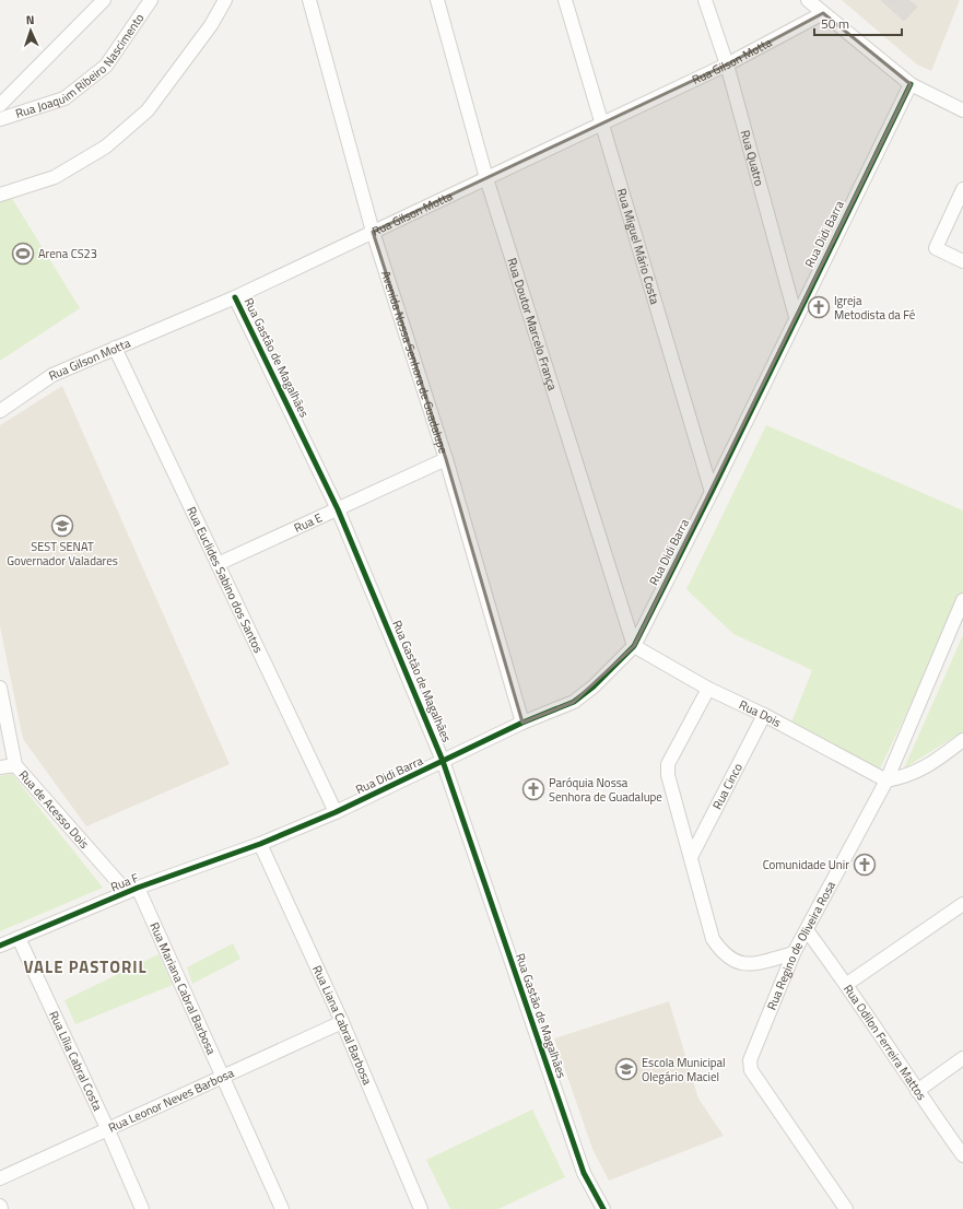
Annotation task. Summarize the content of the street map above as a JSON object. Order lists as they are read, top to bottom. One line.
{"streets":{"street":["Rua Gilson Motta","Rua Joaquim Ribeiro Nascimento","Rua Quatro","Rua Didi Barra","Rua Miguel Mário Costa","Rua Doutor Marcelo França","Rua Gastão de Magalhães","Avenida Nossa Senhora de Guadalupe","Rua E","Rua Euclides Sabino dos Santos","Rua Dois","Rua Cinco","Rua de Acesso Dois","Rua F","Rua Regino de Oliveira Rosa","Rua Mariana Cabral Barbosa","Rua Liana Cabral Barbosa","Rua Odilon Ferreira Mattos","Rua Lília Cabral Costa","Rua Leonor Neves Barbosa"]},"crossings":[["Rua Gilson Motta","Rua Quatro"],["Rua Gilson Motta","Rua Miguel Mário Costa"],["Rua Gilson Motta","Rua Doutor Marcelo França"],["Rua Gilson Motta","Rua Gastão de Magalhães"],["Rua Gilson Motta","Avenida Nossa Senhora de Guadalupe"],["Rua Gilson Motta","Rua Euclides Sabino dos Santos"],["Rua Quatro","Rua Didi Barra"],["Rua Didi Barra","Rua Miguel Mário Costa"],["Rua Didi Barra","Rua Doutor Marcelo França"],["Rua Didi Barra","Rua Gastão de Magalhães"],["Rua Didi Barra","Avenida Nossa Senhora de Guadalupe"],["Rua Didi Barra","Rua Euclides Sabino dos Santos"],["Rua Didi Barra","Rua Dois"],["Rua Didi Barra","Rua F"],["Rua Didi Barra","Rua Liana Cabral Barbosa"],["Rua Doutor Marcelo França","Rua Dois"],["Rua Gastão de Magalhães","Rua E"],["Avenida Nossa Senhora de Guadalupe","Rua E"],["Rua E","Rua Euclides Sabino dos Santos"],["Rua Dois","Rua Cinco"],["Rua Dois","Rua Regino de Oliveira Rosa"],["Rua de Acesso Dois","Rua F"],["Rua de Acesso Dois","Rua Mariana Cabral Barbosa"],["Rua F","Rua Mariana Cabral Barbosa"],["Rua F","Rua Liana Cabral Barbosa"],["Rua F","Rua Lília Cabral Costa"],["Rua Regino de Oliveira Rosa","Rua Odilon Ferreira Mattos"],["Rua Mariana Cabral Barbosa","Rua Leonor Neves Barbosa"],["Rua Liana Cabral Barbosa","Rua Leonor Neves Barbosa"],["Rua Lília Cabral Costa","Rua Leonor Neves Barbosa"]],"districts":["VALE PASTORIL"],"places":{"sports":["Arena CS23"],"church":["Igreja Metodista da Fé","Paróquia Nossa Senhora de Guadalupe","Comunidade Unir"],"school or university":["SEST SENAT Governador Valadares","Escola Municipal Olegário Maciel"]},"scale_bar":"50 m","north":"top"}
